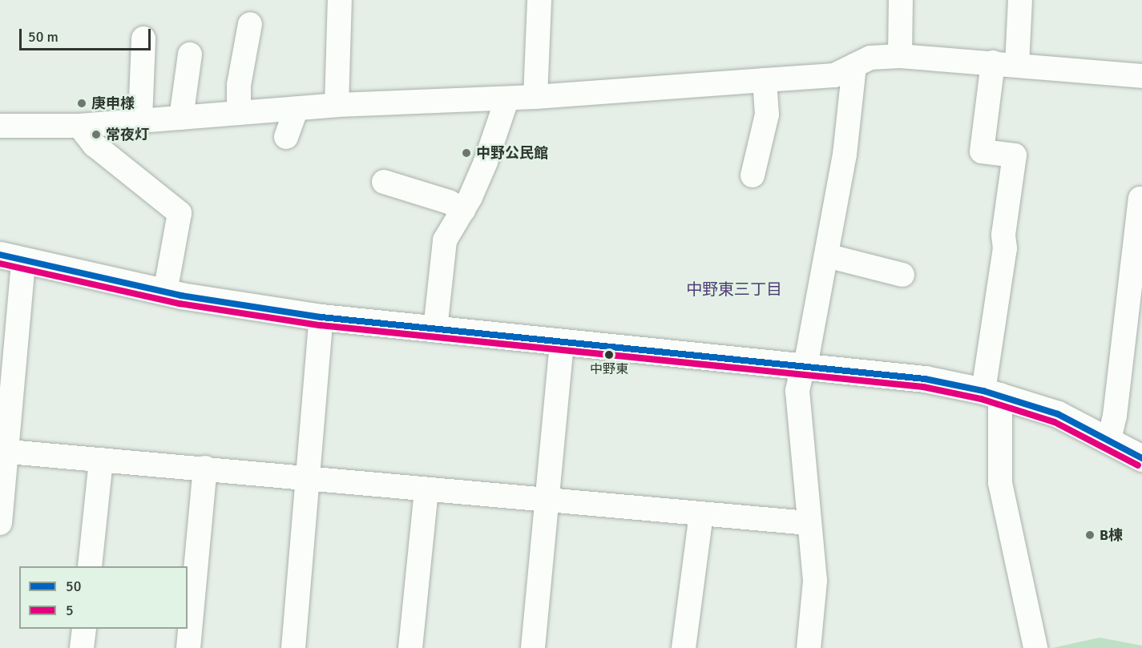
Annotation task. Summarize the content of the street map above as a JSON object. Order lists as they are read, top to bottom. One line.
{"districts":["中野東三丁目"],"places":["庚申様","常夜灯","中野公民館","中野東","B棟"],"lines":["transit line 50","transit line 5"],"legend":["50","5"],"scale_bar":"50 m"}
